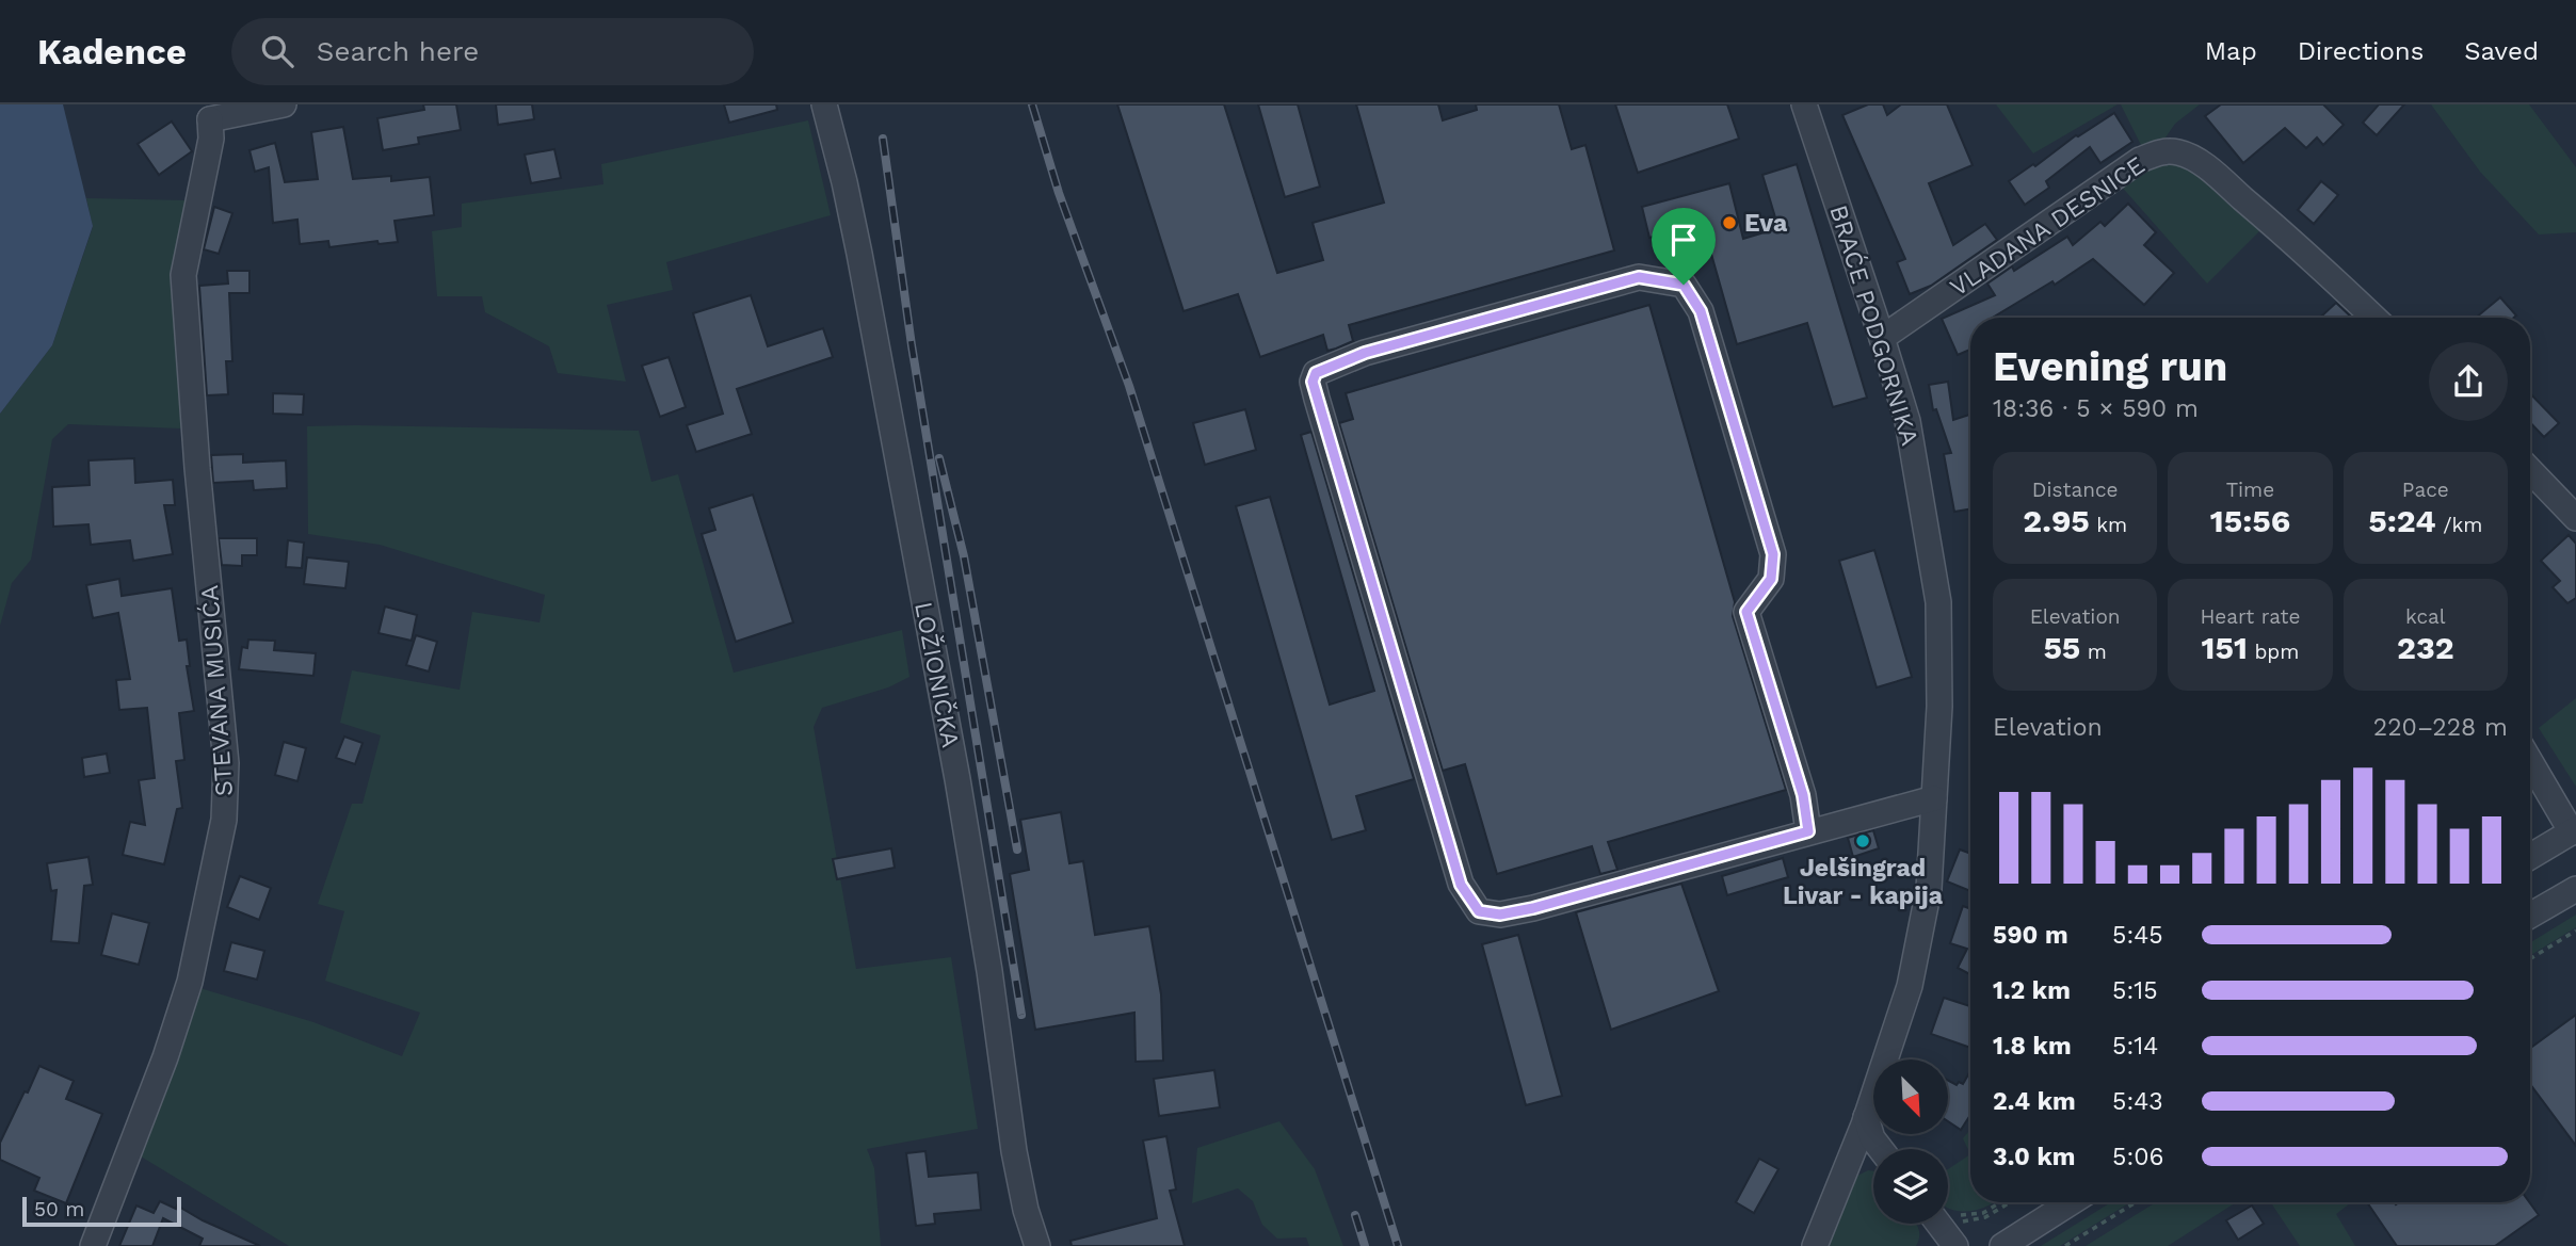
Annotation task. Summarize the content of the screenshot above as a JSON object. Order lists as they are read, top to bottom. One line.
{"streets":{"street":["VLADANA DESNICE","BRAĆE PODGORNIKA","LOŽIONIČKA","STEVANA MUSIĆA"]},"crossings":[["VLADANA DESNICE","BRAĆE PODGORNIKA"]],"places":["Eva","Jelšingrad Livar - kapija"],"scale_bar":"50 m","north":"bottom right","page":{"header":"Kadence","search":"Search here","nav":["Map","Directions","Saved"],"heading":["Evening run","18:36 · 5 × 590 m"],"stats":[["Distance","2.95 km"],["Time","15:56"],["Pace","5:24 /km"],["Elevation","55 m"],["Heart rate","151 bpm"],["kcal","232"]],"chart":["Elevation","220–228 m"],"list":[{"name":"590 m","note":"5:45"},{"name":"1.2 km","note":"5:15"},{"name":"1.8 km","note":"5:14"},{"name":"2.4 km","note":"5:43"},{"name":"3.0 km","note":"5:06"}],"scale":"50 m"}}
